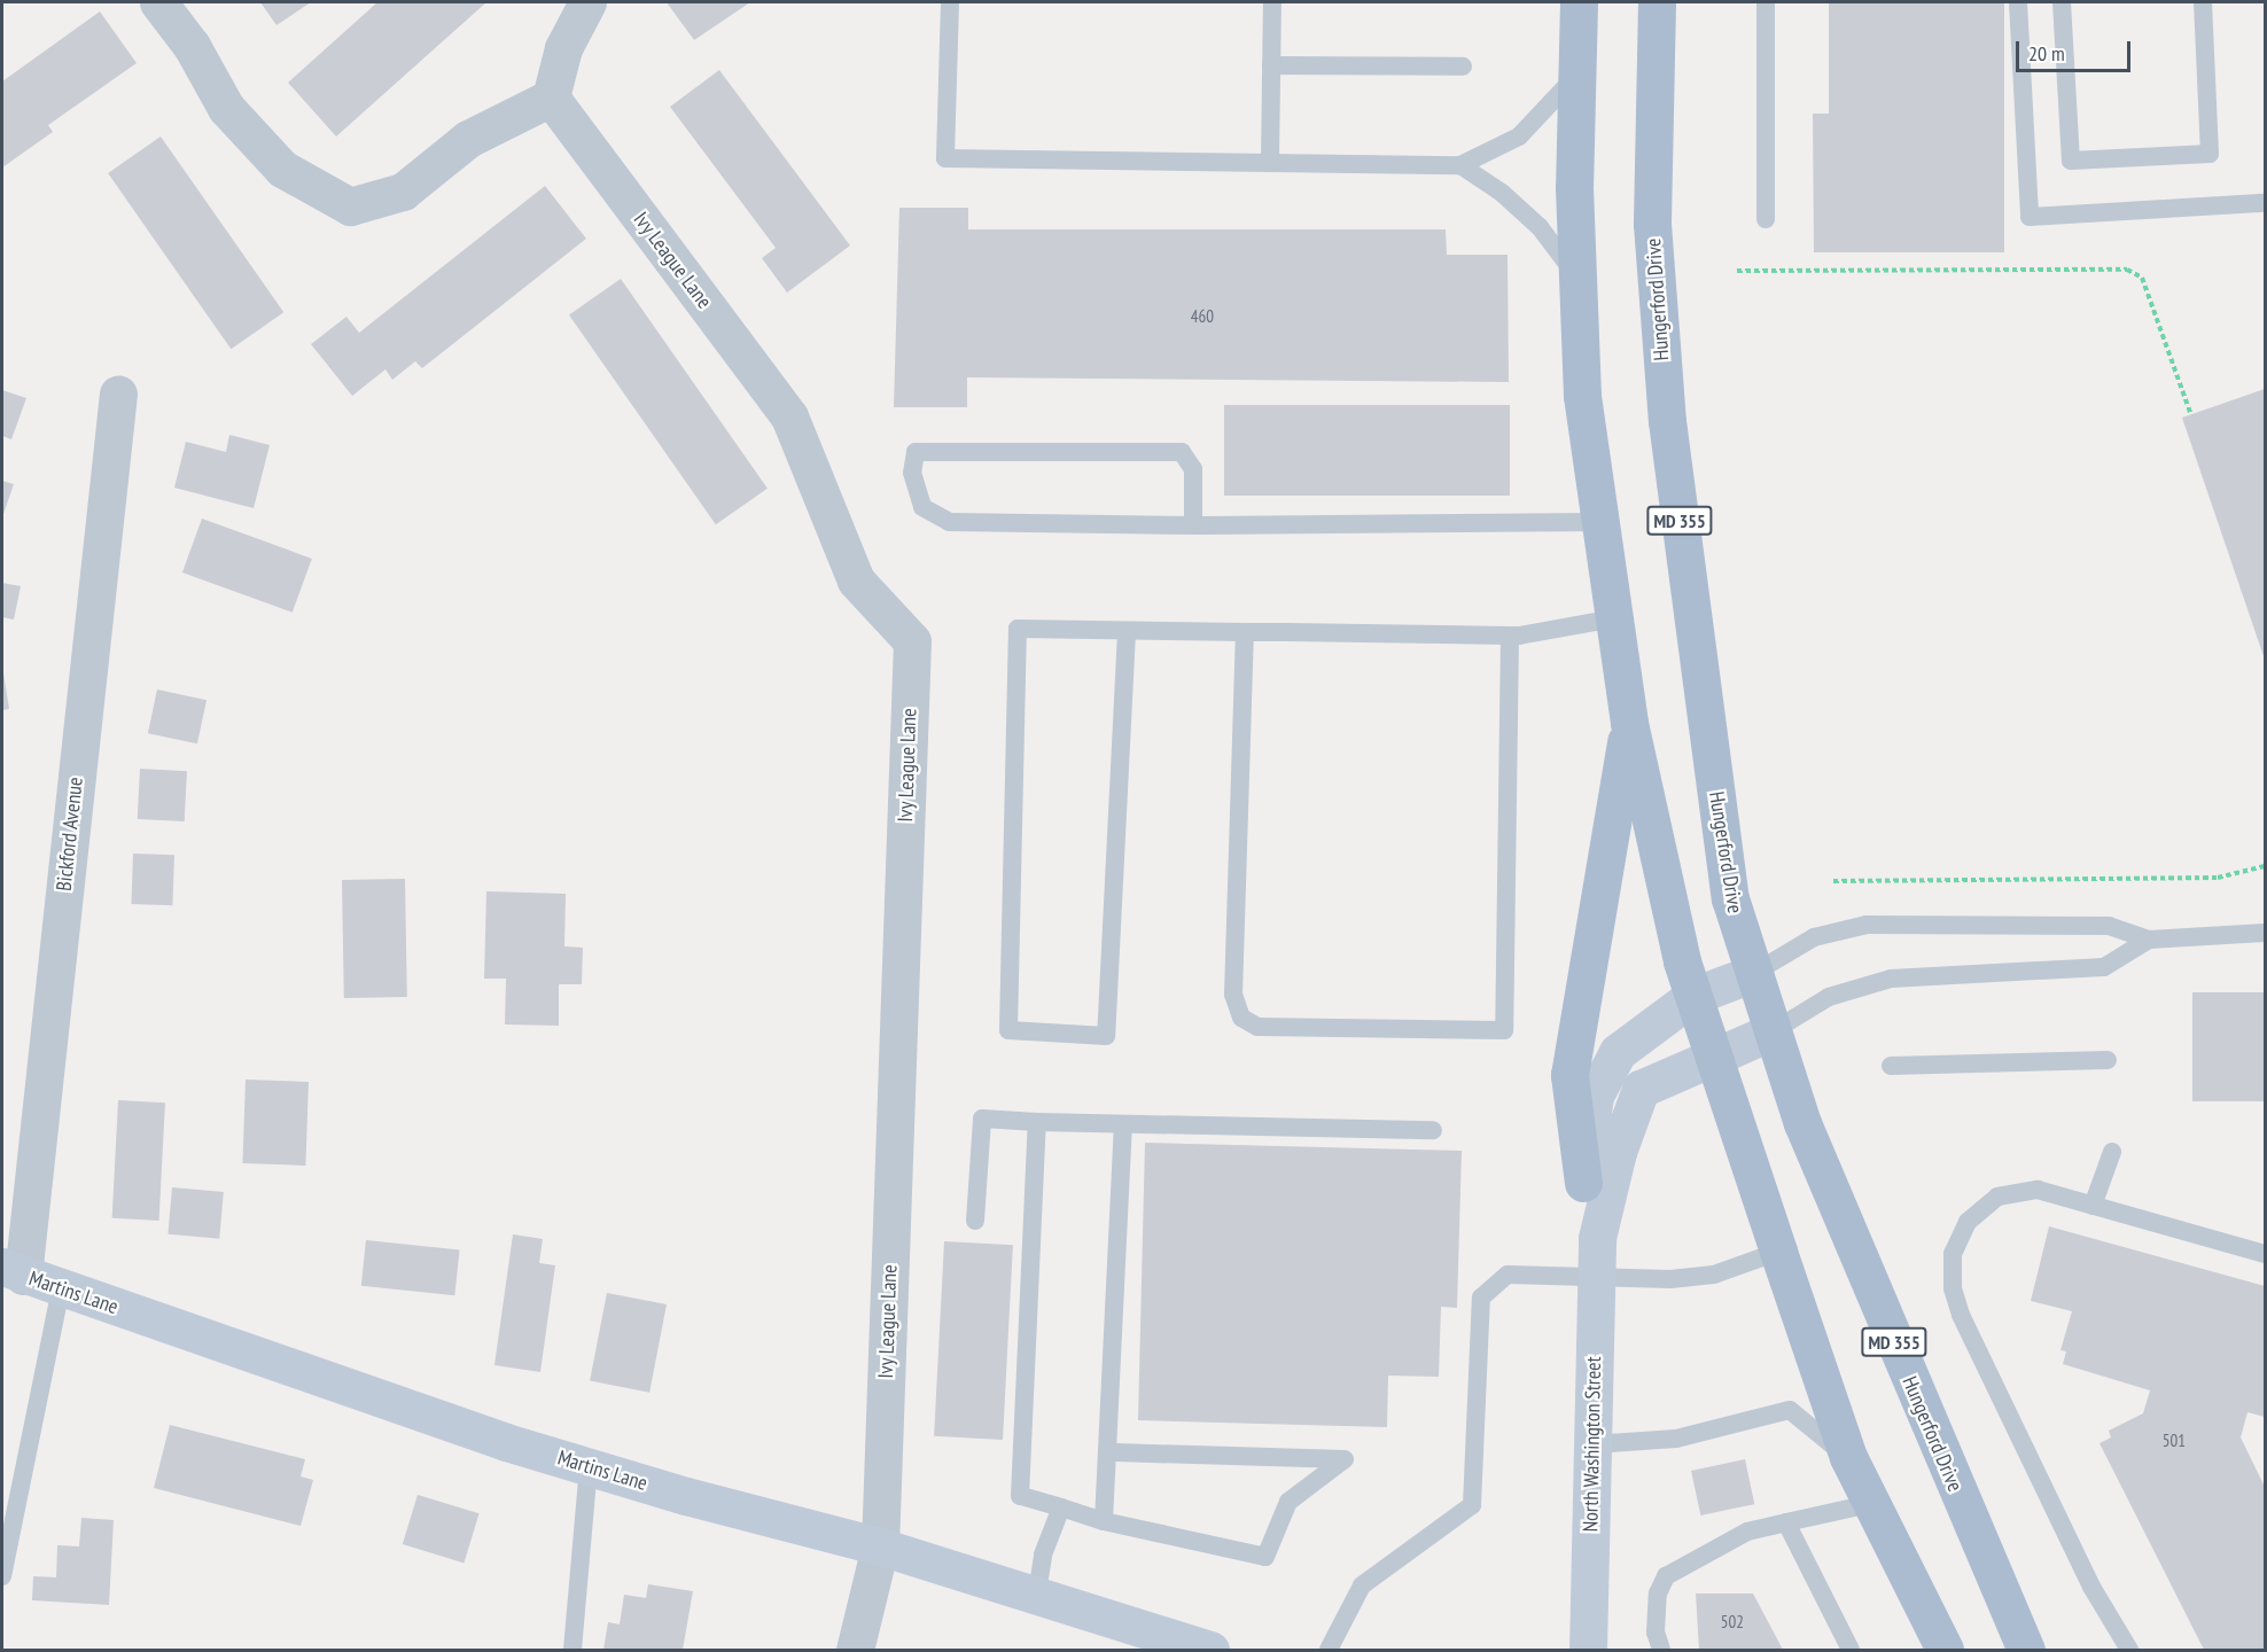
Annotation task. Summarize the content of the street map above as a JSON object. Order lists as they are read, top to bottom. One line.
{"streets":{"main road":["Hungerford Drive","MD 355"],"street":["Ivy League Lane","Bickford Avenue","Martins Lane","North Washington Street"]},"crossings":[["Ivy League Lane","Martins Lane"],["Hungerford Drive","North Washington Street"],["Bickford Avenue","Martins Lane"]],"house_numbers":["460","501","502"],"scale_bar":"20 m"}
